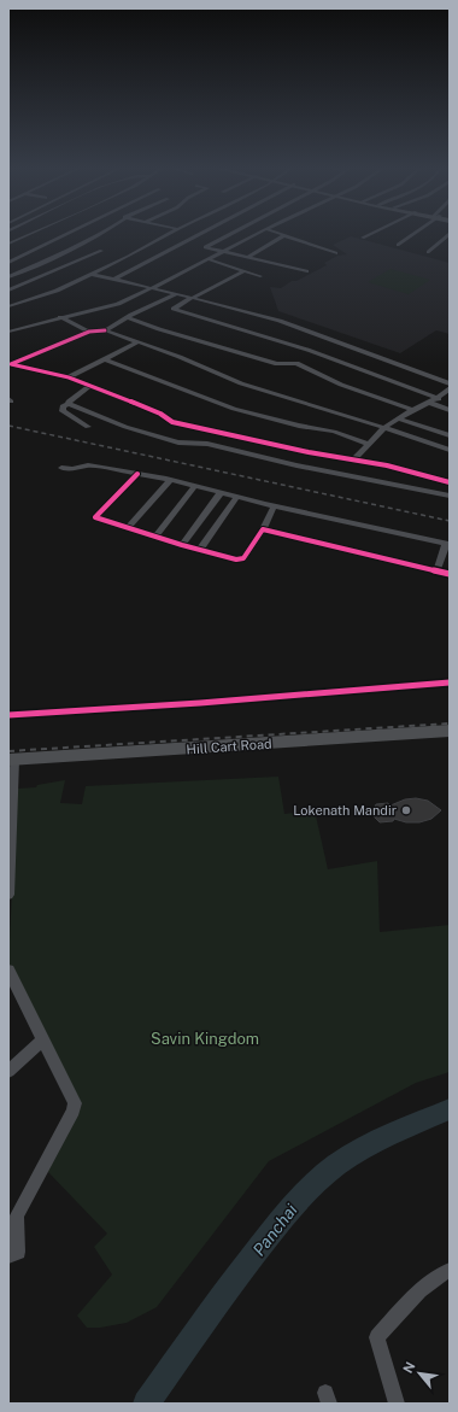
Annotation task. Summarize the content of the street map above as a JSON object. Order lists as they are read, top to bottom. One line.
{"streets":{"highway":["Hill Cart Road"]},"water":["Panchai"],"parks":["Savin Kingdom"],"places":["Lokenath Mandir"],"north":"top left"}
